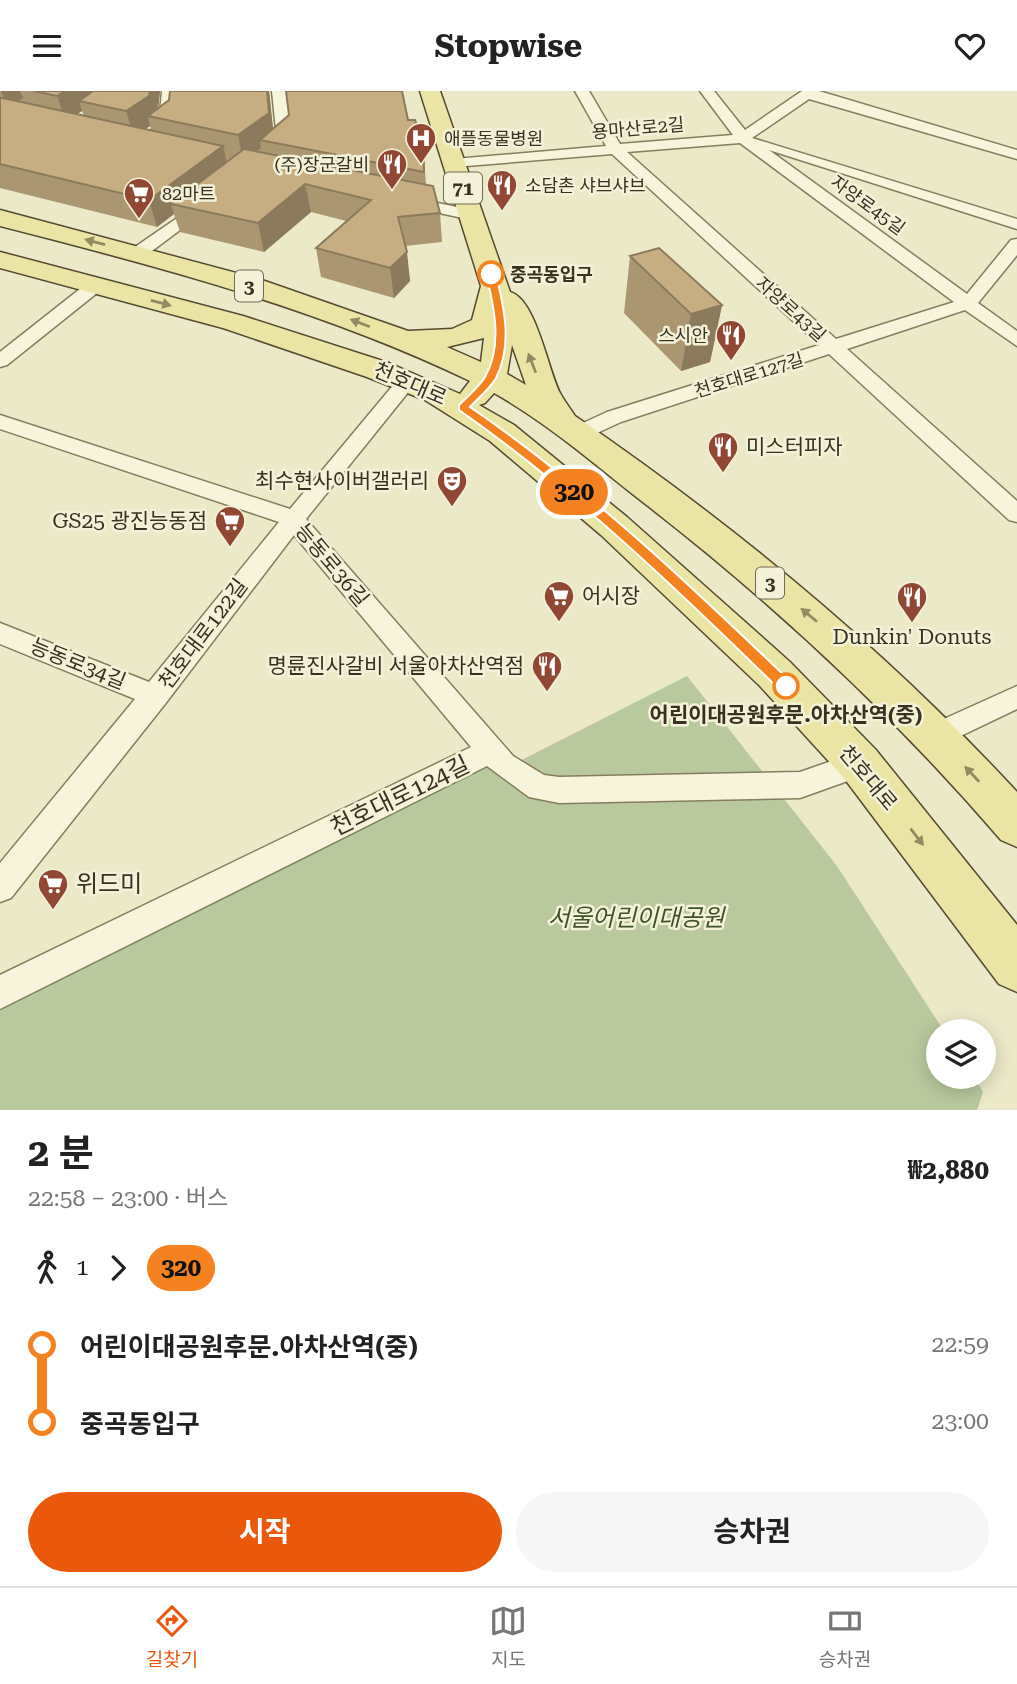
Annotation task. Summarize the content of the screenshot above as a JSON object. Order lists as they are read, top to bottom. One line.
{"streets":{"main road":["71","3","천호대로"],"street":["용마산로2길","자양로45길","자양로43길","천호대로127길","능동로36길","천호대로122길","능동로34길","천호대로124길"]},"crossings":[["용마산로2길","71"],["용마산로2길","자양로45길"],["용마산로2길","자양로43길"],["71","천호대로"],["자양로45길","천호대로127길"],["자양로43길","천호대로127길"],["천호대로127길","천호대로"],["천호대로","천호대로122길"],["천호대로","천호대로124길"],["능동로36길","천호대로122길"],["능동로36길","천호대로124길"],["천호대로122길","능동로34길"]],"parks":["서울어린이대공원"],"places":{"hospital":["애플동물병원"],"restaurant":["(주)장군갈비","소담촌 샤브샤브","스시안","미스터피자","Dunkin' Donuts","명륜진사갈비 서울아차산역점"],"supermarket":["82마트","GS25 광진능동점","어시장","위드미"],"other":["중곡동입구","어린이대공원후문.아차산역(중)"],"theatre":["최수현사이버갤러리"]},"lines":["bus line 320"],"page":{"header":"Stopwise","on_map":"320","heading":["2 분","22:58 – 23:00 · 버스","₩2,880"],"legs":["1","320"],"list":[{"name":"어린이대공원후문.아차산역(중)","value":"22:59"},{"name":"중곡동입구","value":"23:00"}],"buttons":["시작","승차권"],"tabs":["길찾기","지도","승차권"]}}
